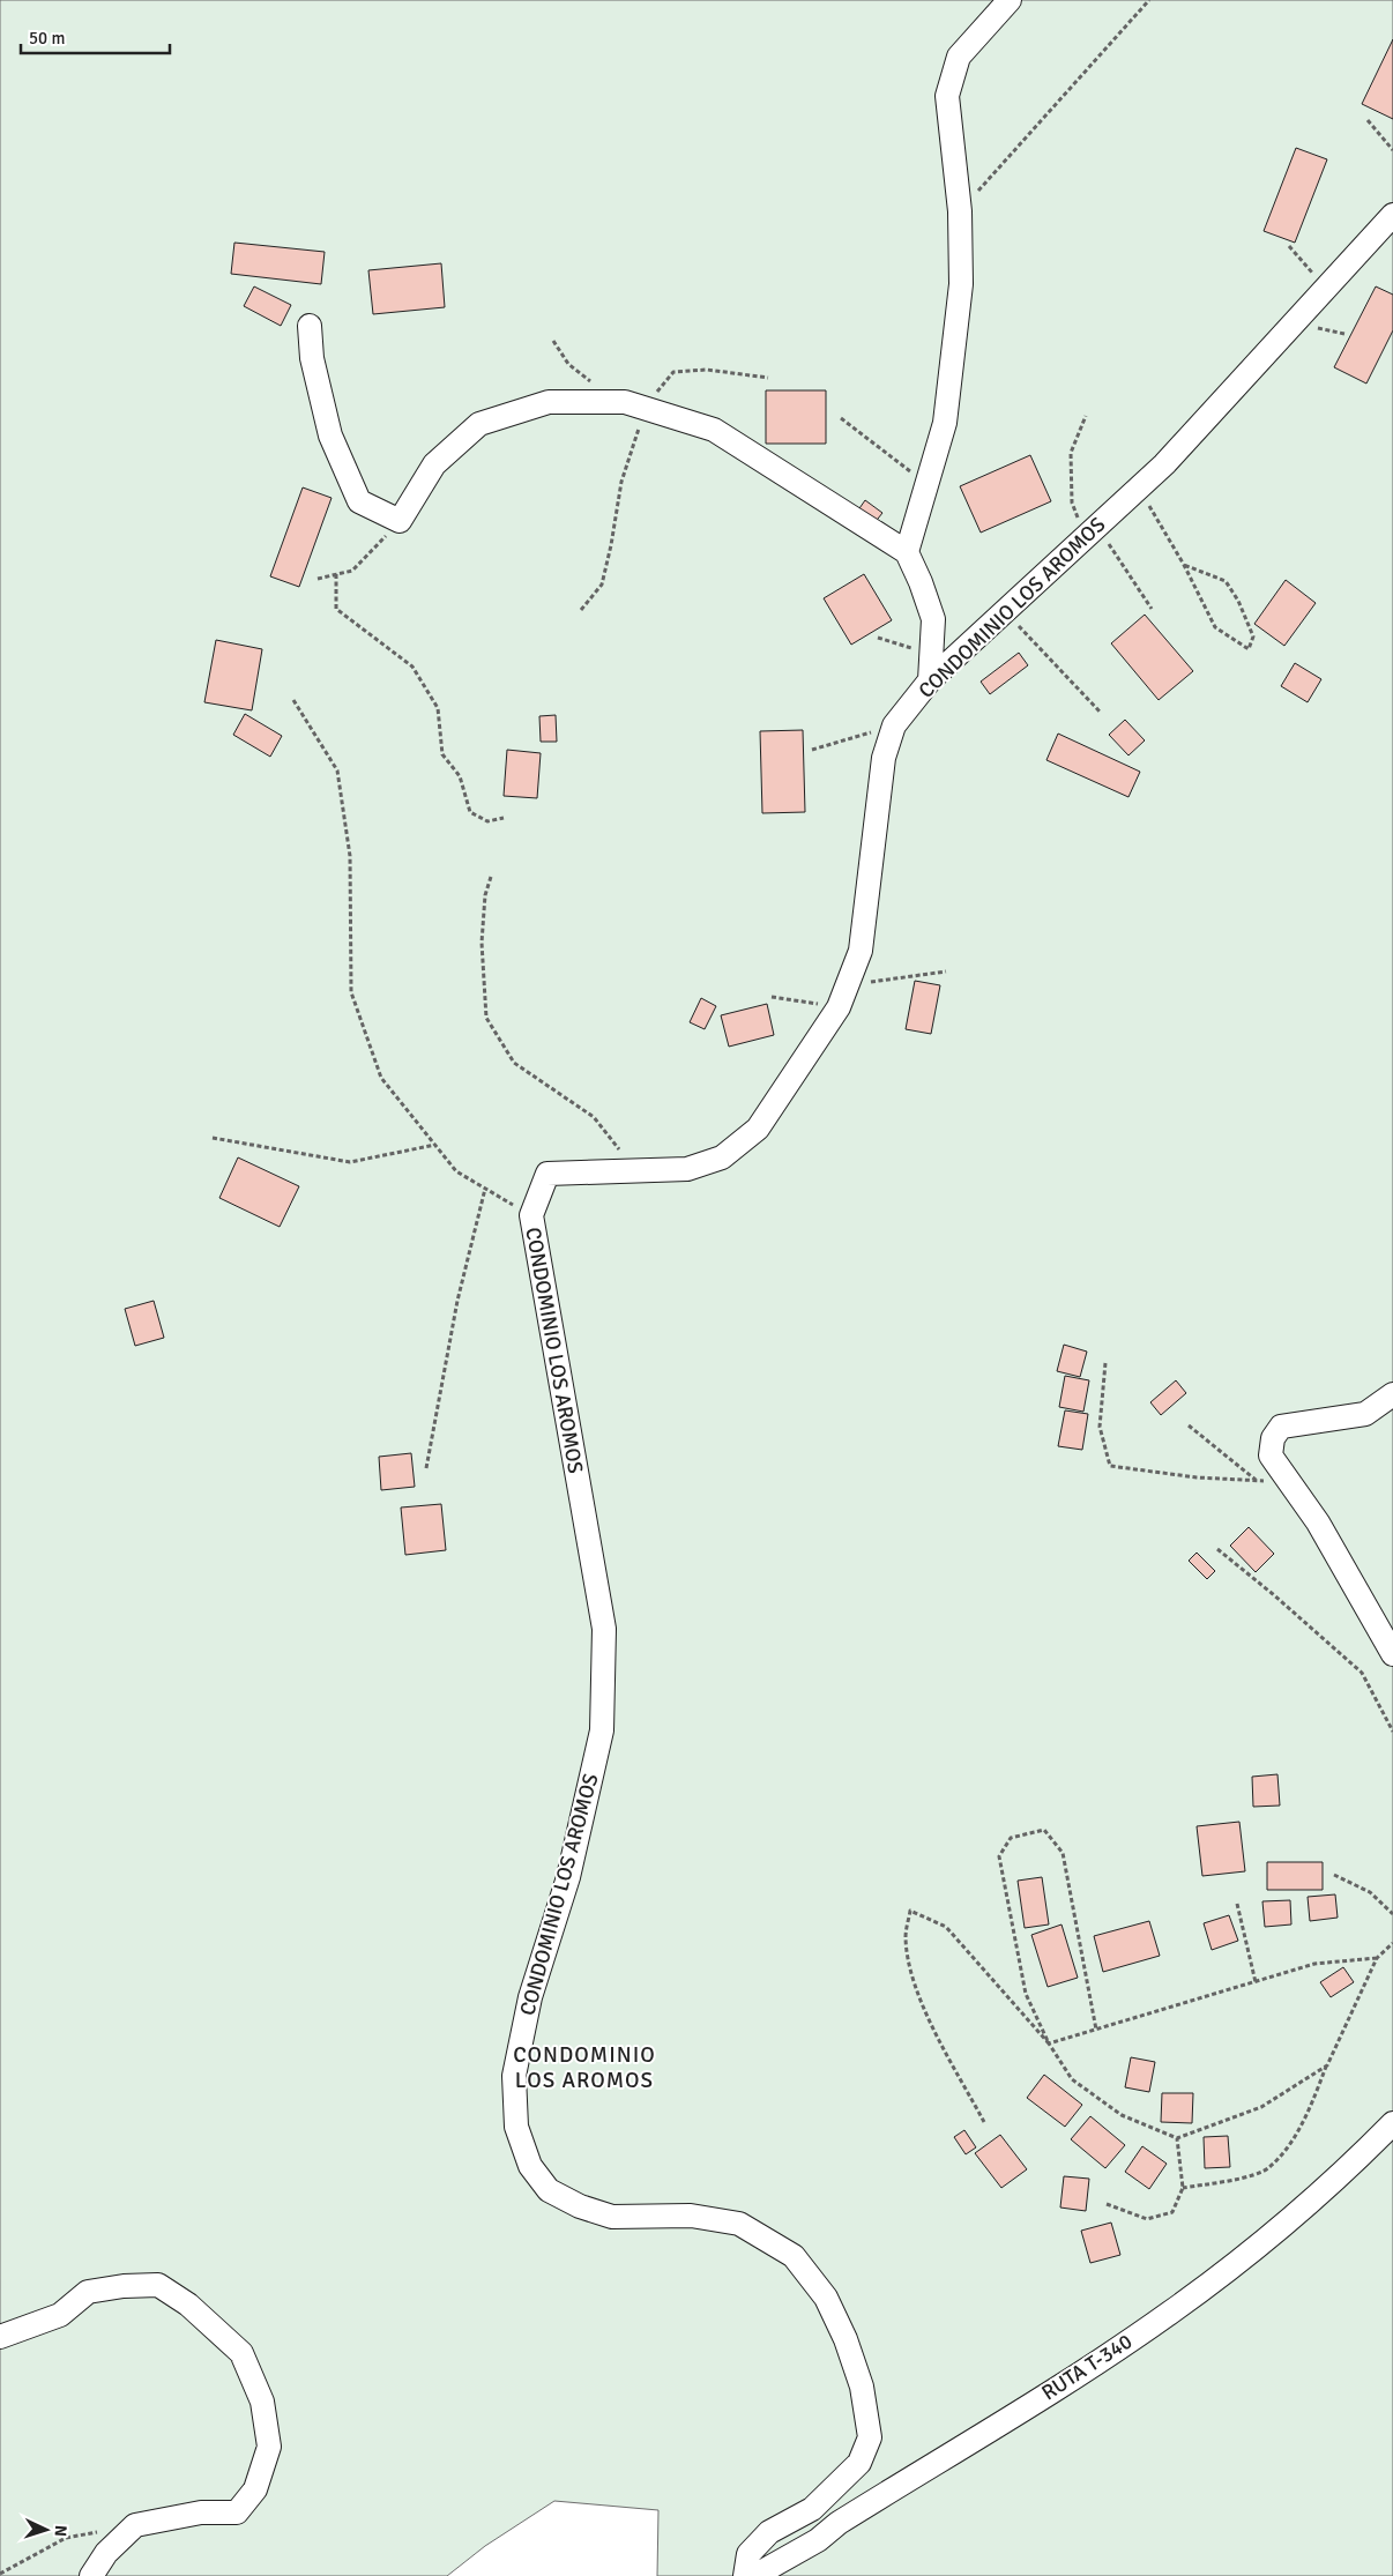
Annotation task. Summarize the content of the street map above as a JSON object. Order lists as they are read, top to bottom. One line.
{"streets":{"street":["CONDOMINIO LOS AROMOS","RUTA T-340"]},"districts":["CONDOMINIO LOS AROMOS"],"scale_bar":"50 m","north":"right"}
